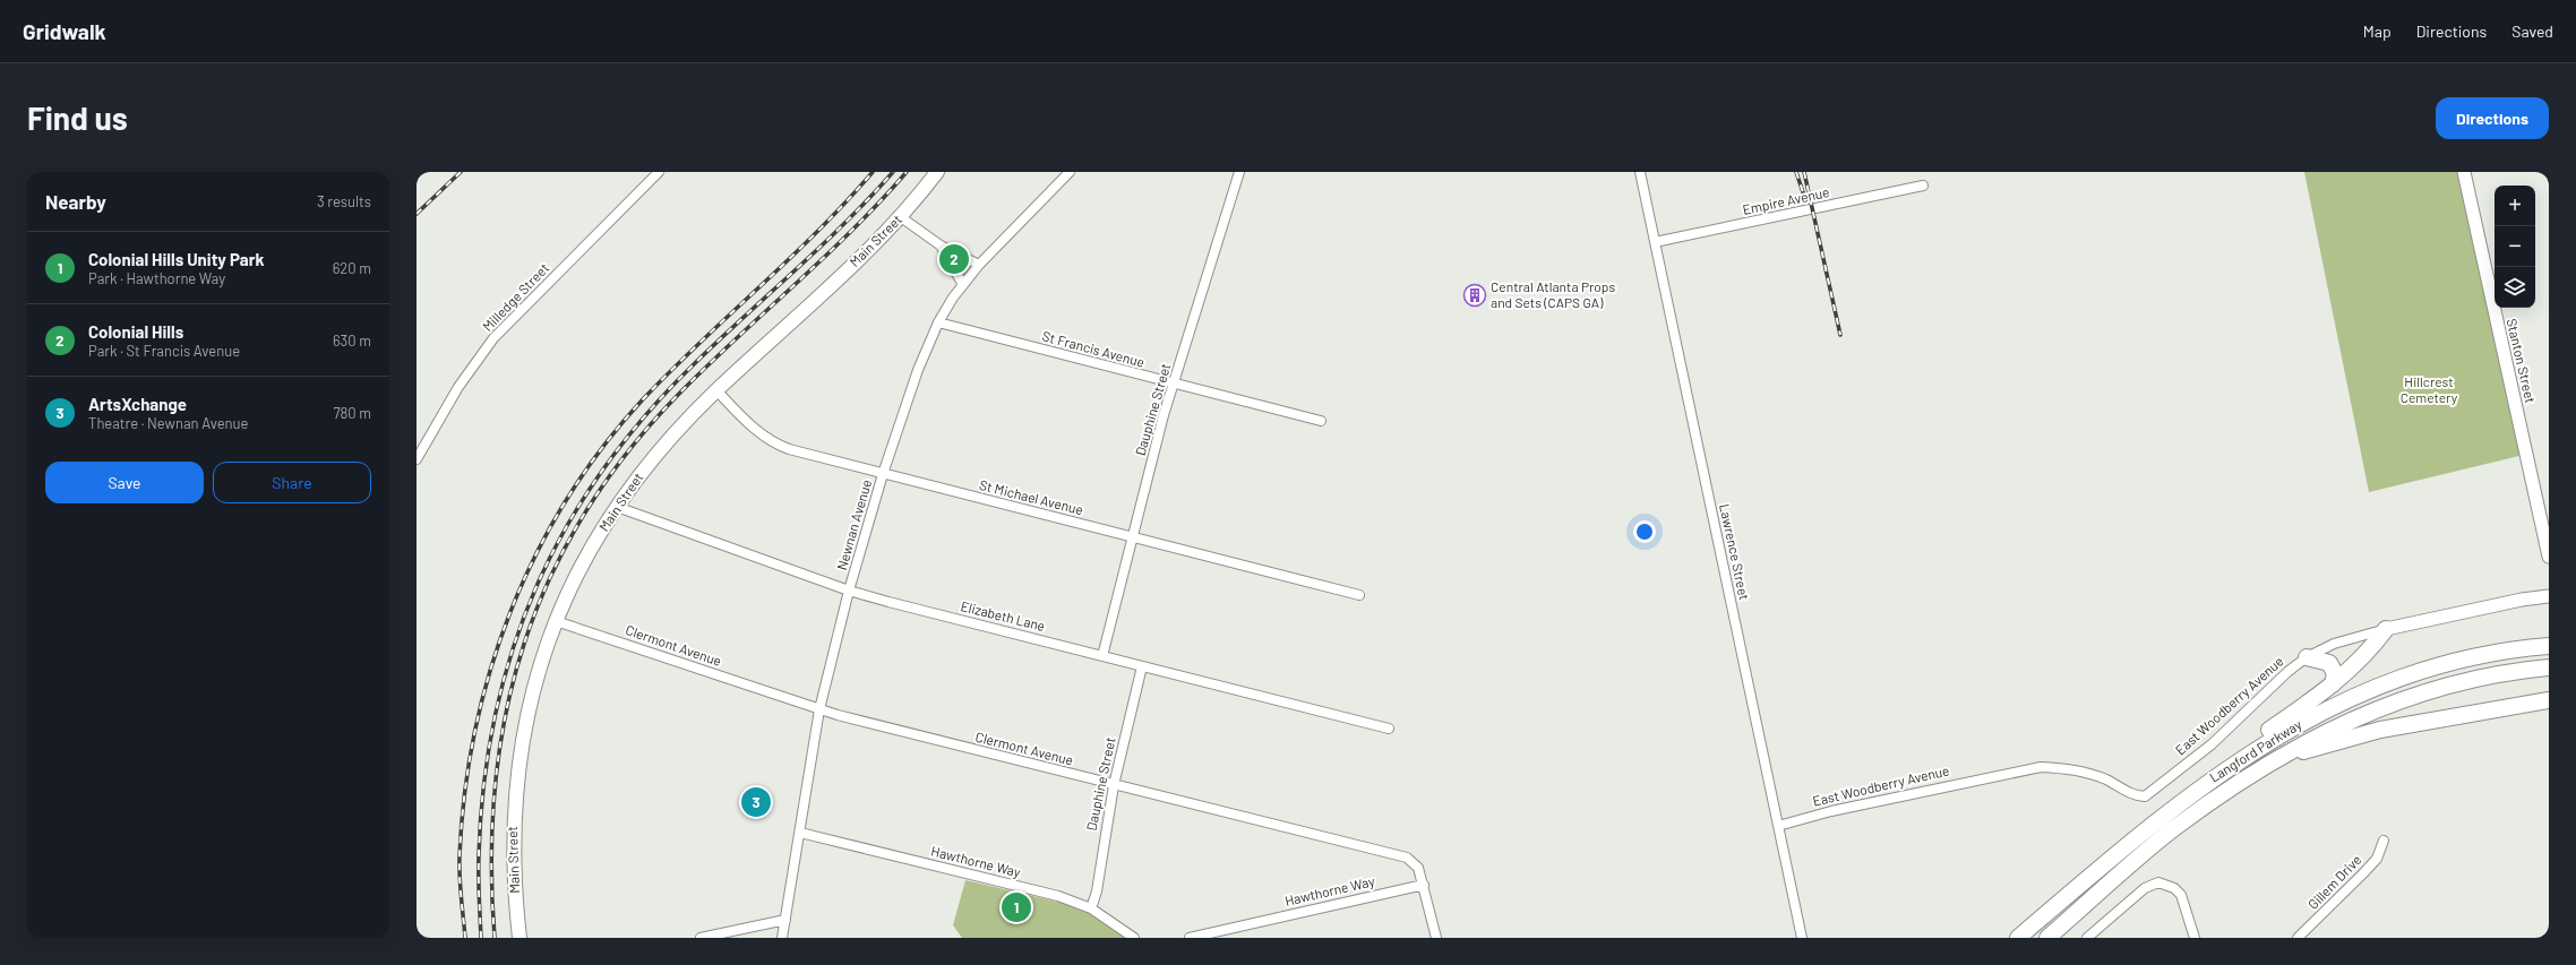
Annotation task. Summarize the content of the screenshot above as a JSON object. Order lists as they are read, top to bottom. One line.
{"streets":{"highway":["Langford Parkway"],"main road":["Main Street"],"street":["Empire Avenue","Milledge Street","St Francis Avenue","Stanton Street","Dauphine Street","St Michael Avenue","Newnan Avenue","Lawrence Street","Elizabeth Lane","Clermont Avenue","East Woodberry Avenue","Hawthorne Way","Gillem Drive"]},"crossings":[["Empire Avenue","Lawrence Street"],["Main Street","St Michael Avenue"],["Main Street","Elizabeth Lane"],["Main Street","Clermont Avenue"],["St Francis Avenue","Dauphine Street"],["St Francis Avenue","Newnan Avenue"],["Dauphine Street","St Michael Avenue"],["Dauphine Street","Elizabeth Lane"],["Dauphine Street","Clermont Avenue"],["Dauphine Street","Hawthorne Way"],["St Michael Avenue","Newnan Avenue"],["Newnan Avenue","Elizabeth Lane"],["Newnan Avenue","Clermont Avenue"],["Newnan Avenue","Hawthorne Way"],["Lawrence Street","East Woodberry Avenue"],["Clermont Avenue","Hawthorne Way"]],"parks":["Hillcrest Cemetery"],"places":{"building":["Central Atlanta Props and Sets (CAPS GA)"]},"page":{"header":"Gridwalk","nav":["Map","Directions","Saved"],"buttons":["Directions",["Save","Share"]],"title":"Find us","heading":["Nearby","3 results"],"map_buttons":["+","−"],"list":[{"mark":"1","name":"Colonial Hills Unity Park","note":"Park · Hawthorne Way","value":"620 m"},{"mark":"2","name":"Colonial Hills","note":"Park · St Francis Avenue","value":"630 m"},{"mark":"3","name":"ArtsXchange","note":"Theatre · Newnan Avenue","value":"780 m"}],"pins":["2","3","1"]}}
